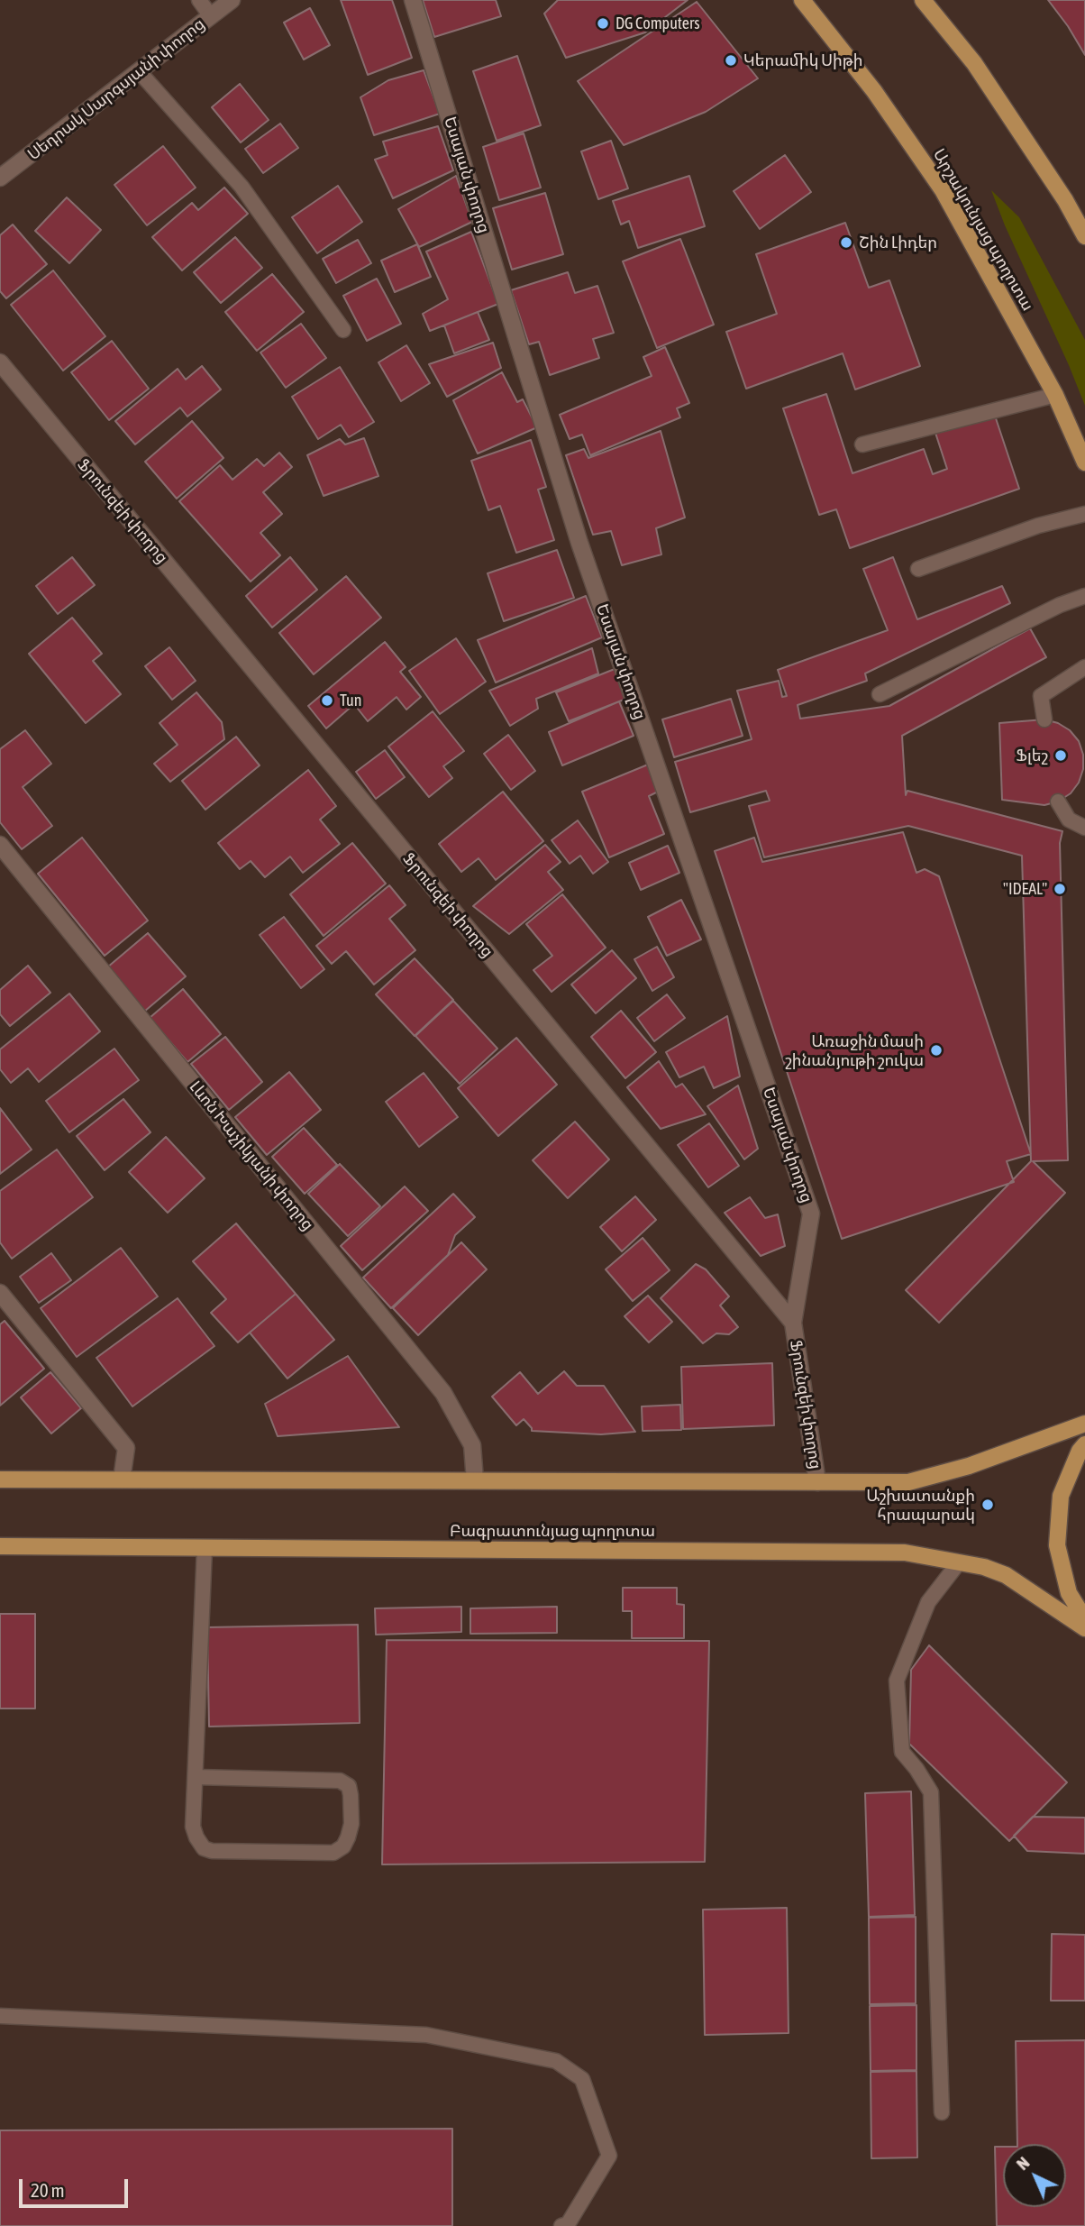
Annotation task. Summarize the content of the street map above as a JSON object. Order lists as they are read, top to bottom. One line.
{"streets":{"main road":["Արշակունյաց պողոտա","Բագրատունյաց պողոտա"],"street":["Սեդրակ Սարգսյանի փողոց","Եսայան փողոց","Ֆրունզեի փողոց","Լևոն Խաչիկյանի փողոց"]},"crossings":[["Եսայան փողոց","Ֆրունզեի փողոց"]],"places":["DG Computers","Կերամիկ Սիթի","Շին Լիդեր","Tun","Ֆլեշ","\"IDEAL\"","Առաջին մասի շինանյութի շուկա","Աշխատանքի հրապարակ"],"scale_bar":"20 m","north":"top left"}
